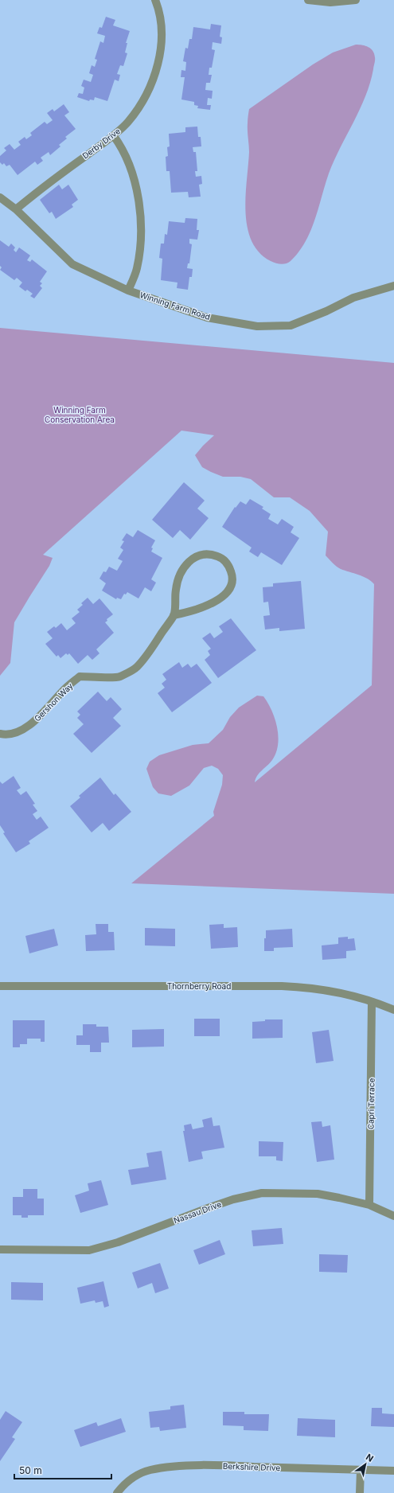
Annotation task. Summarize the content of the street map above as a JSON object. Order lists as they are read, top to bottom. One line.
{"streets":{"street":["Derby Drive","Winning Farm Road","Gershon Way","Thornberry Road","Capri Terrace","Nassau Drive","Berkshire Drive"]},"crossings":[["Derby Drive","Winning Farm Road"],["Thornberry Road","Capri Terrace"],["Capri Terrace","Nassau Drive"]],"parks":["Winning Farm Conservation Area"],"scale_bar":"50 m","north":"top right"}
